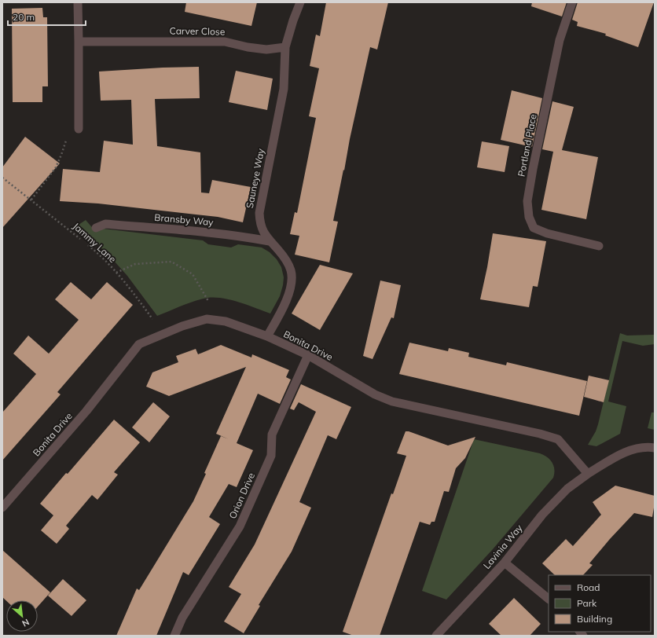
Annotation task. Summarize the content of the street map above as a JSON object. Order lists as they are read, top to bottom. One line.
{"streets":{"street":["Carver Close","Portland Place","Sauneye Way","Bransby Way","Bonita Drive","Orion Drive","Lavinia Way"],"path":["Jammy Lane"]},"crossings":[["Carver Close","Sauneye Way"],["Sauneye Way","Bransby Way"],["Sauneye Way","Bonita Drive"],["Jammy Lane","Bonita Drive"],["Bonita Drive","Orion Drive"],["Bonita Drive","Lavinia Way"]],"legend":["Road","Park","Building"],"scale_bar":"20 m","north":"bottom right"}
